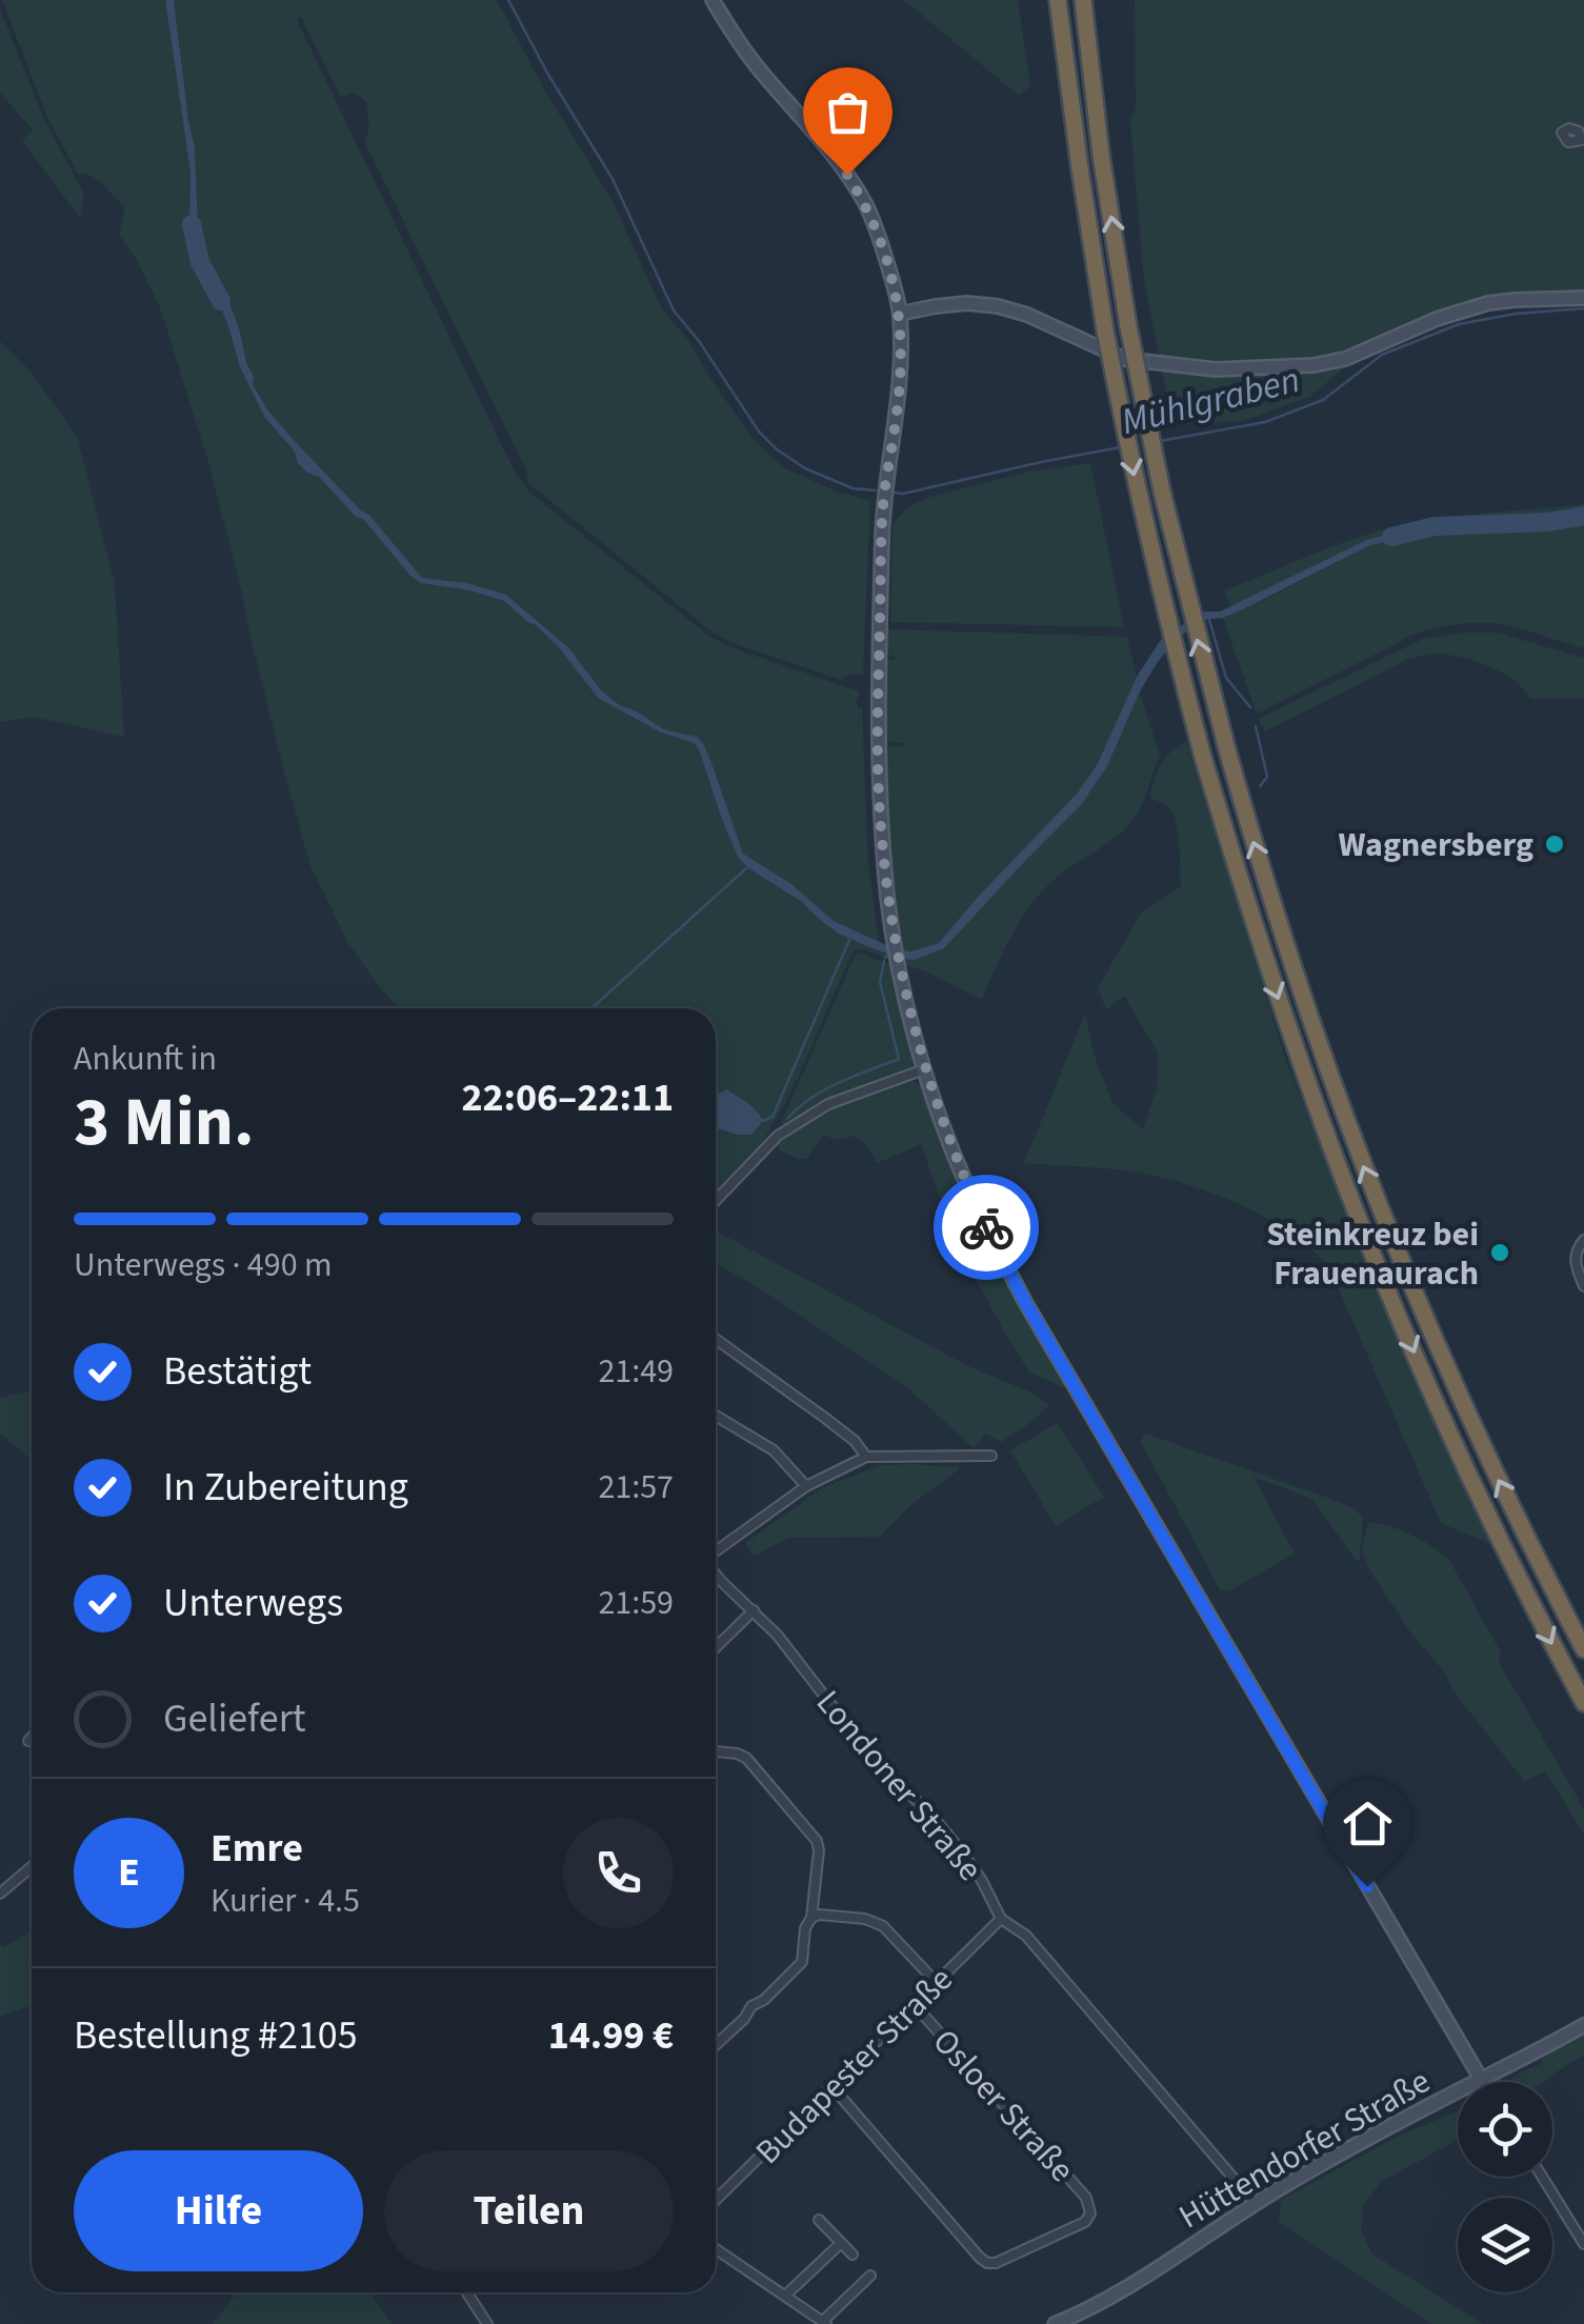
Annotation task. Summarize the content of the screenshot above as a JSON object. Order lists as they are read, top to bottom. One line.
{"streets":{"street":["Londoner Straße","Budapester Straße","Osloer Straße","Hüttendorfer Straße"]},"crossings":[["Londoner Straße","Budapester Straße"],["Londoner Straße","Hüttendorfer Straße"],["Budapester Straße","Osloer Straße"]],"water":["Mühlgraben"],"places":["Wagnersberg","Steinkreuz bei Frauenaurach"],"page":{"heading":["3 Min.","Ankunft in","22:06–22:11"],"panel":["Emre","Kurier · 4.5","Bestellung #2105","14.99 €"],"bar":"Unterwegs · 490 m","list":[["Bestätigt","21:49"],["In Zubereitung","21:57"],["Unterwegs","21:59"],"Geliefert"],"round":"E","buttons":["Hilfe","Teilen"]}}
